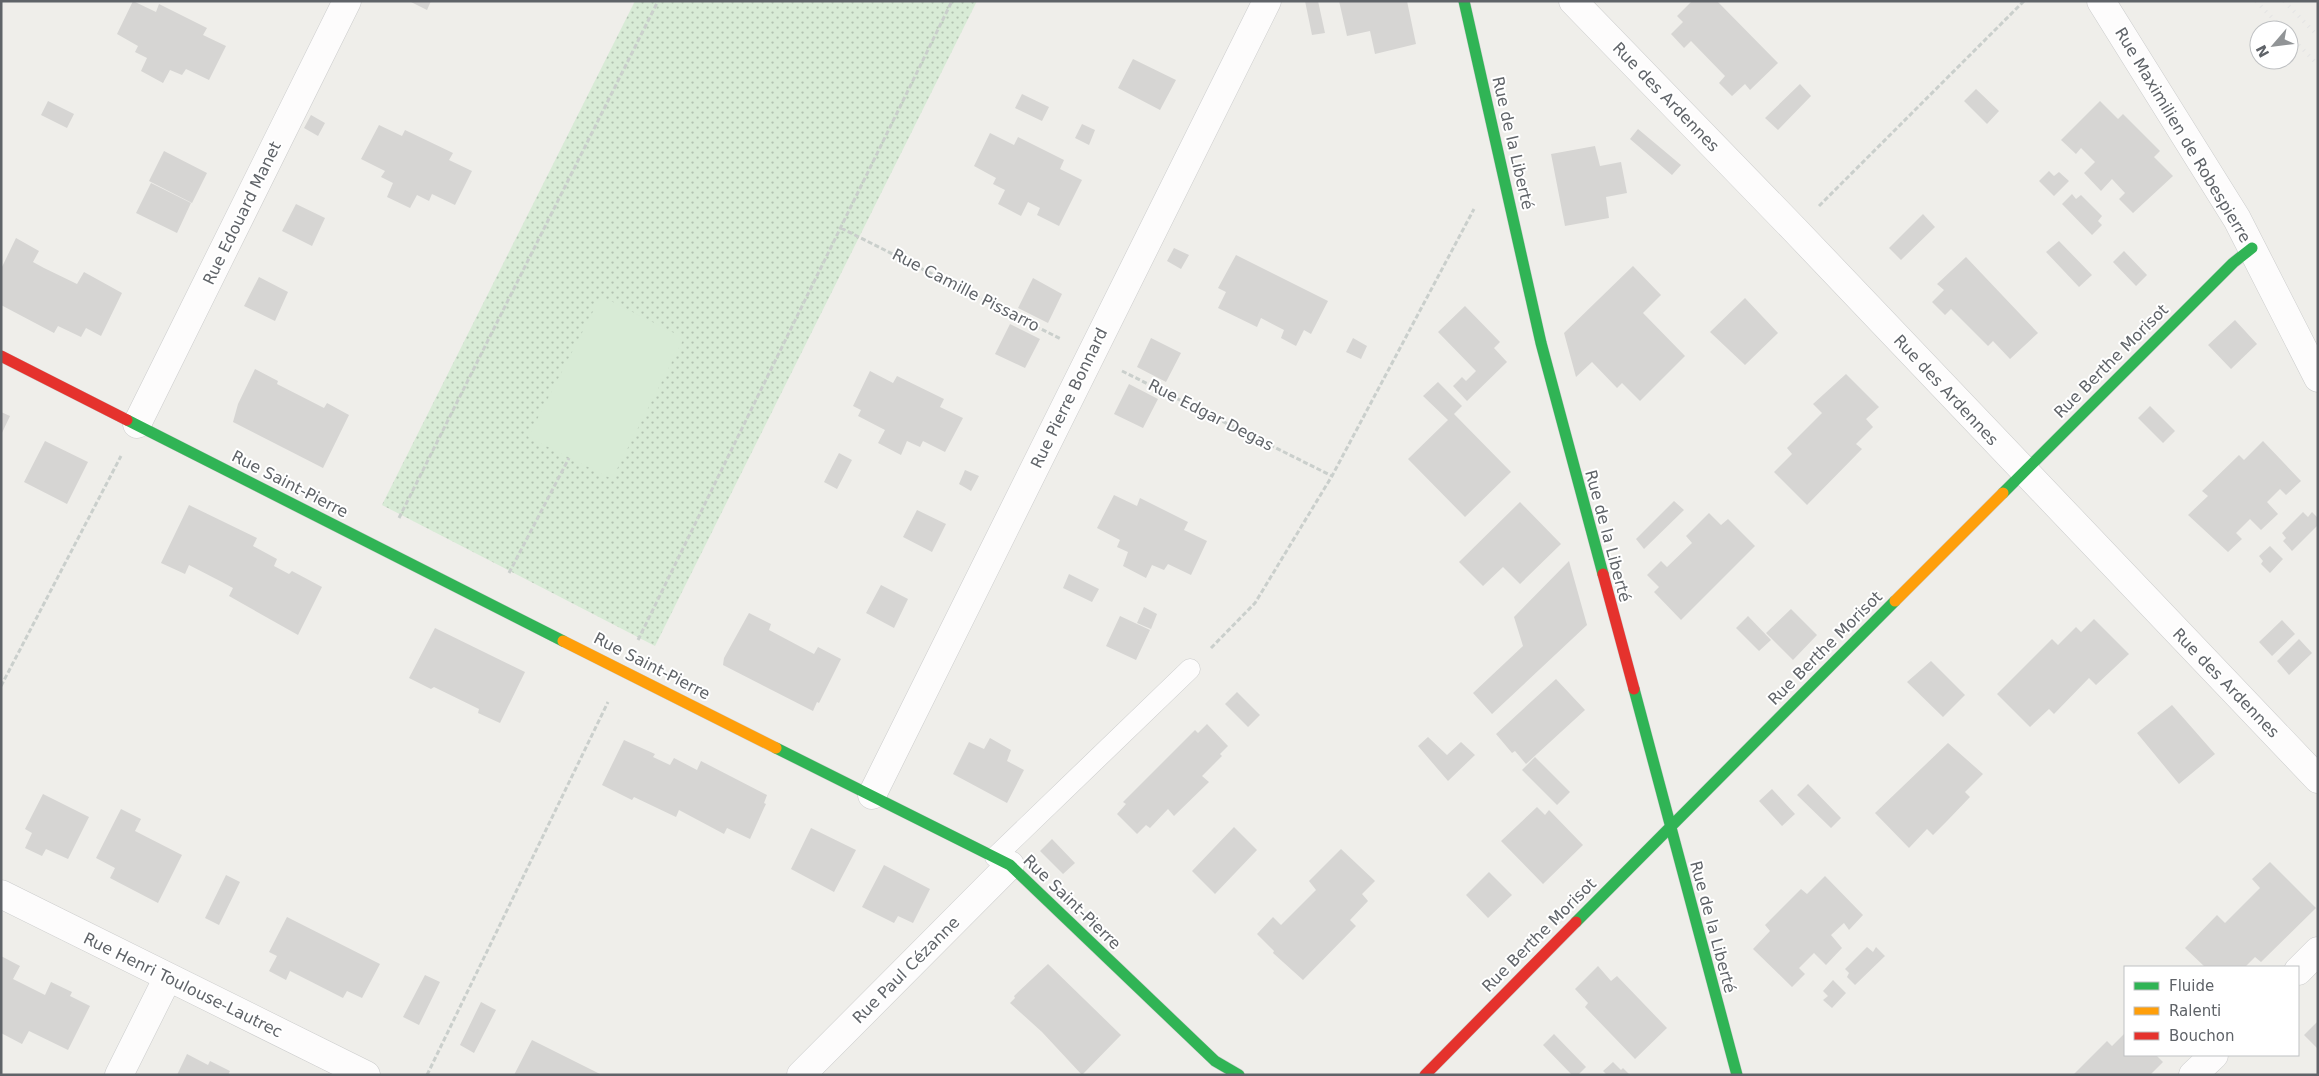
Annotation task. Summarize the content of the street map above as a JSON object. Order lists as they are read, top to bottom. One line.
{"streets":{"street":["Rue des Ardennes","Rue Maximilien de Robespierre","Rue de la Liberté","Rue Edouard Manet","Rue Berthe Morisot","Rue Pierre Bonnard","Rue Saint-Pierre","Rue Paul Cézanne","Rue Henri Toulouse-Lautrec"],"path":["Rue Camille Pissarro","Rue Edgar Degas"]},"crossings":[["Rue des Ardennes","Rue Berthe Morisot"],["Rue Maximilien de Robespierre","Rue Berthe Morisot"],["Rue de la Liberté","Rue Berthe Morisot"],["Rue Edouard Manet","Rue Saint-Pierre"],["Rue Camille Pissarro","Rue Pierre Bonnard"],["Rue Camille Pissarro","Rue Edgar Degas"],["Rue Pierre Bonnard","Rue Edgar Degas"],["Rue Pierre Bonnard","Rue Saint-Pierre"],["Rue Saint-Pierre","Rue Paul Cézanne"]],"legend":["Fluide","Ralenti","Bouchon"],"north":"bottom left"}
